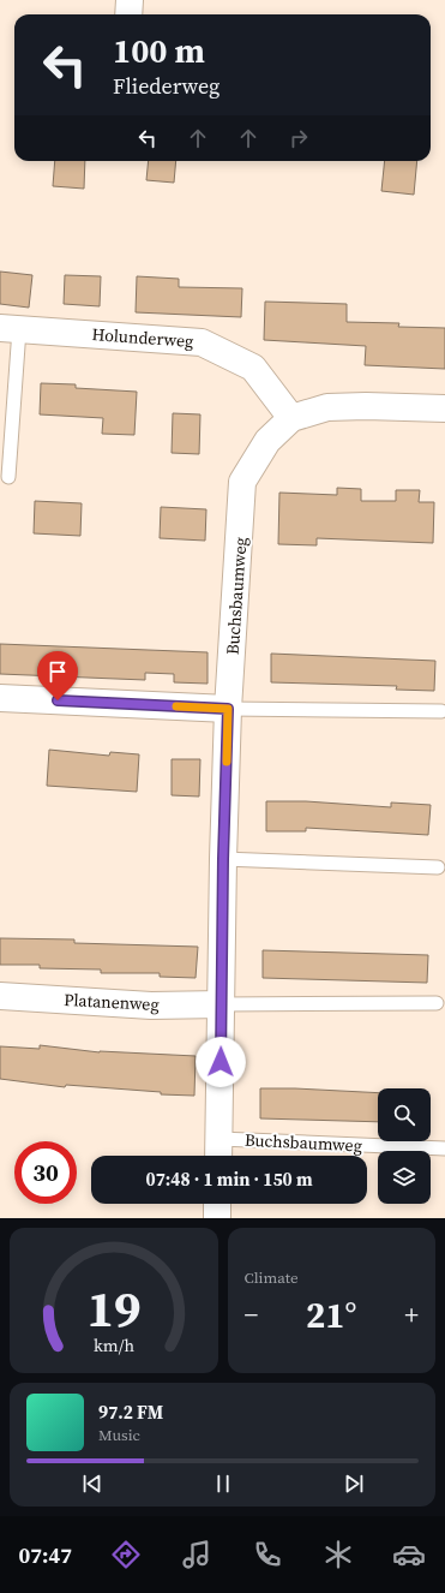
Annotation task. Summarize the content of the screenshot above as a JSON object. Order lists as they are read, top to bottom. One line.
{"streets":{"street":["Holunderweg","Buchsbaumweg","Platanenweg"]},"crossings":[["Holunderweg","Buchsbaumweg"],["Buchsbaumweg","Platanenweg"]],"page":{"turn":["100 m","Fliederweg"],"limit":"30","trip":"07:48 · 1 min · 150 m","tile":"Climate","heat":["−","21°","+"],"song":["97.2 FM","Music"],"tabs":"07:47","gauge":["19","km/h"]}}
